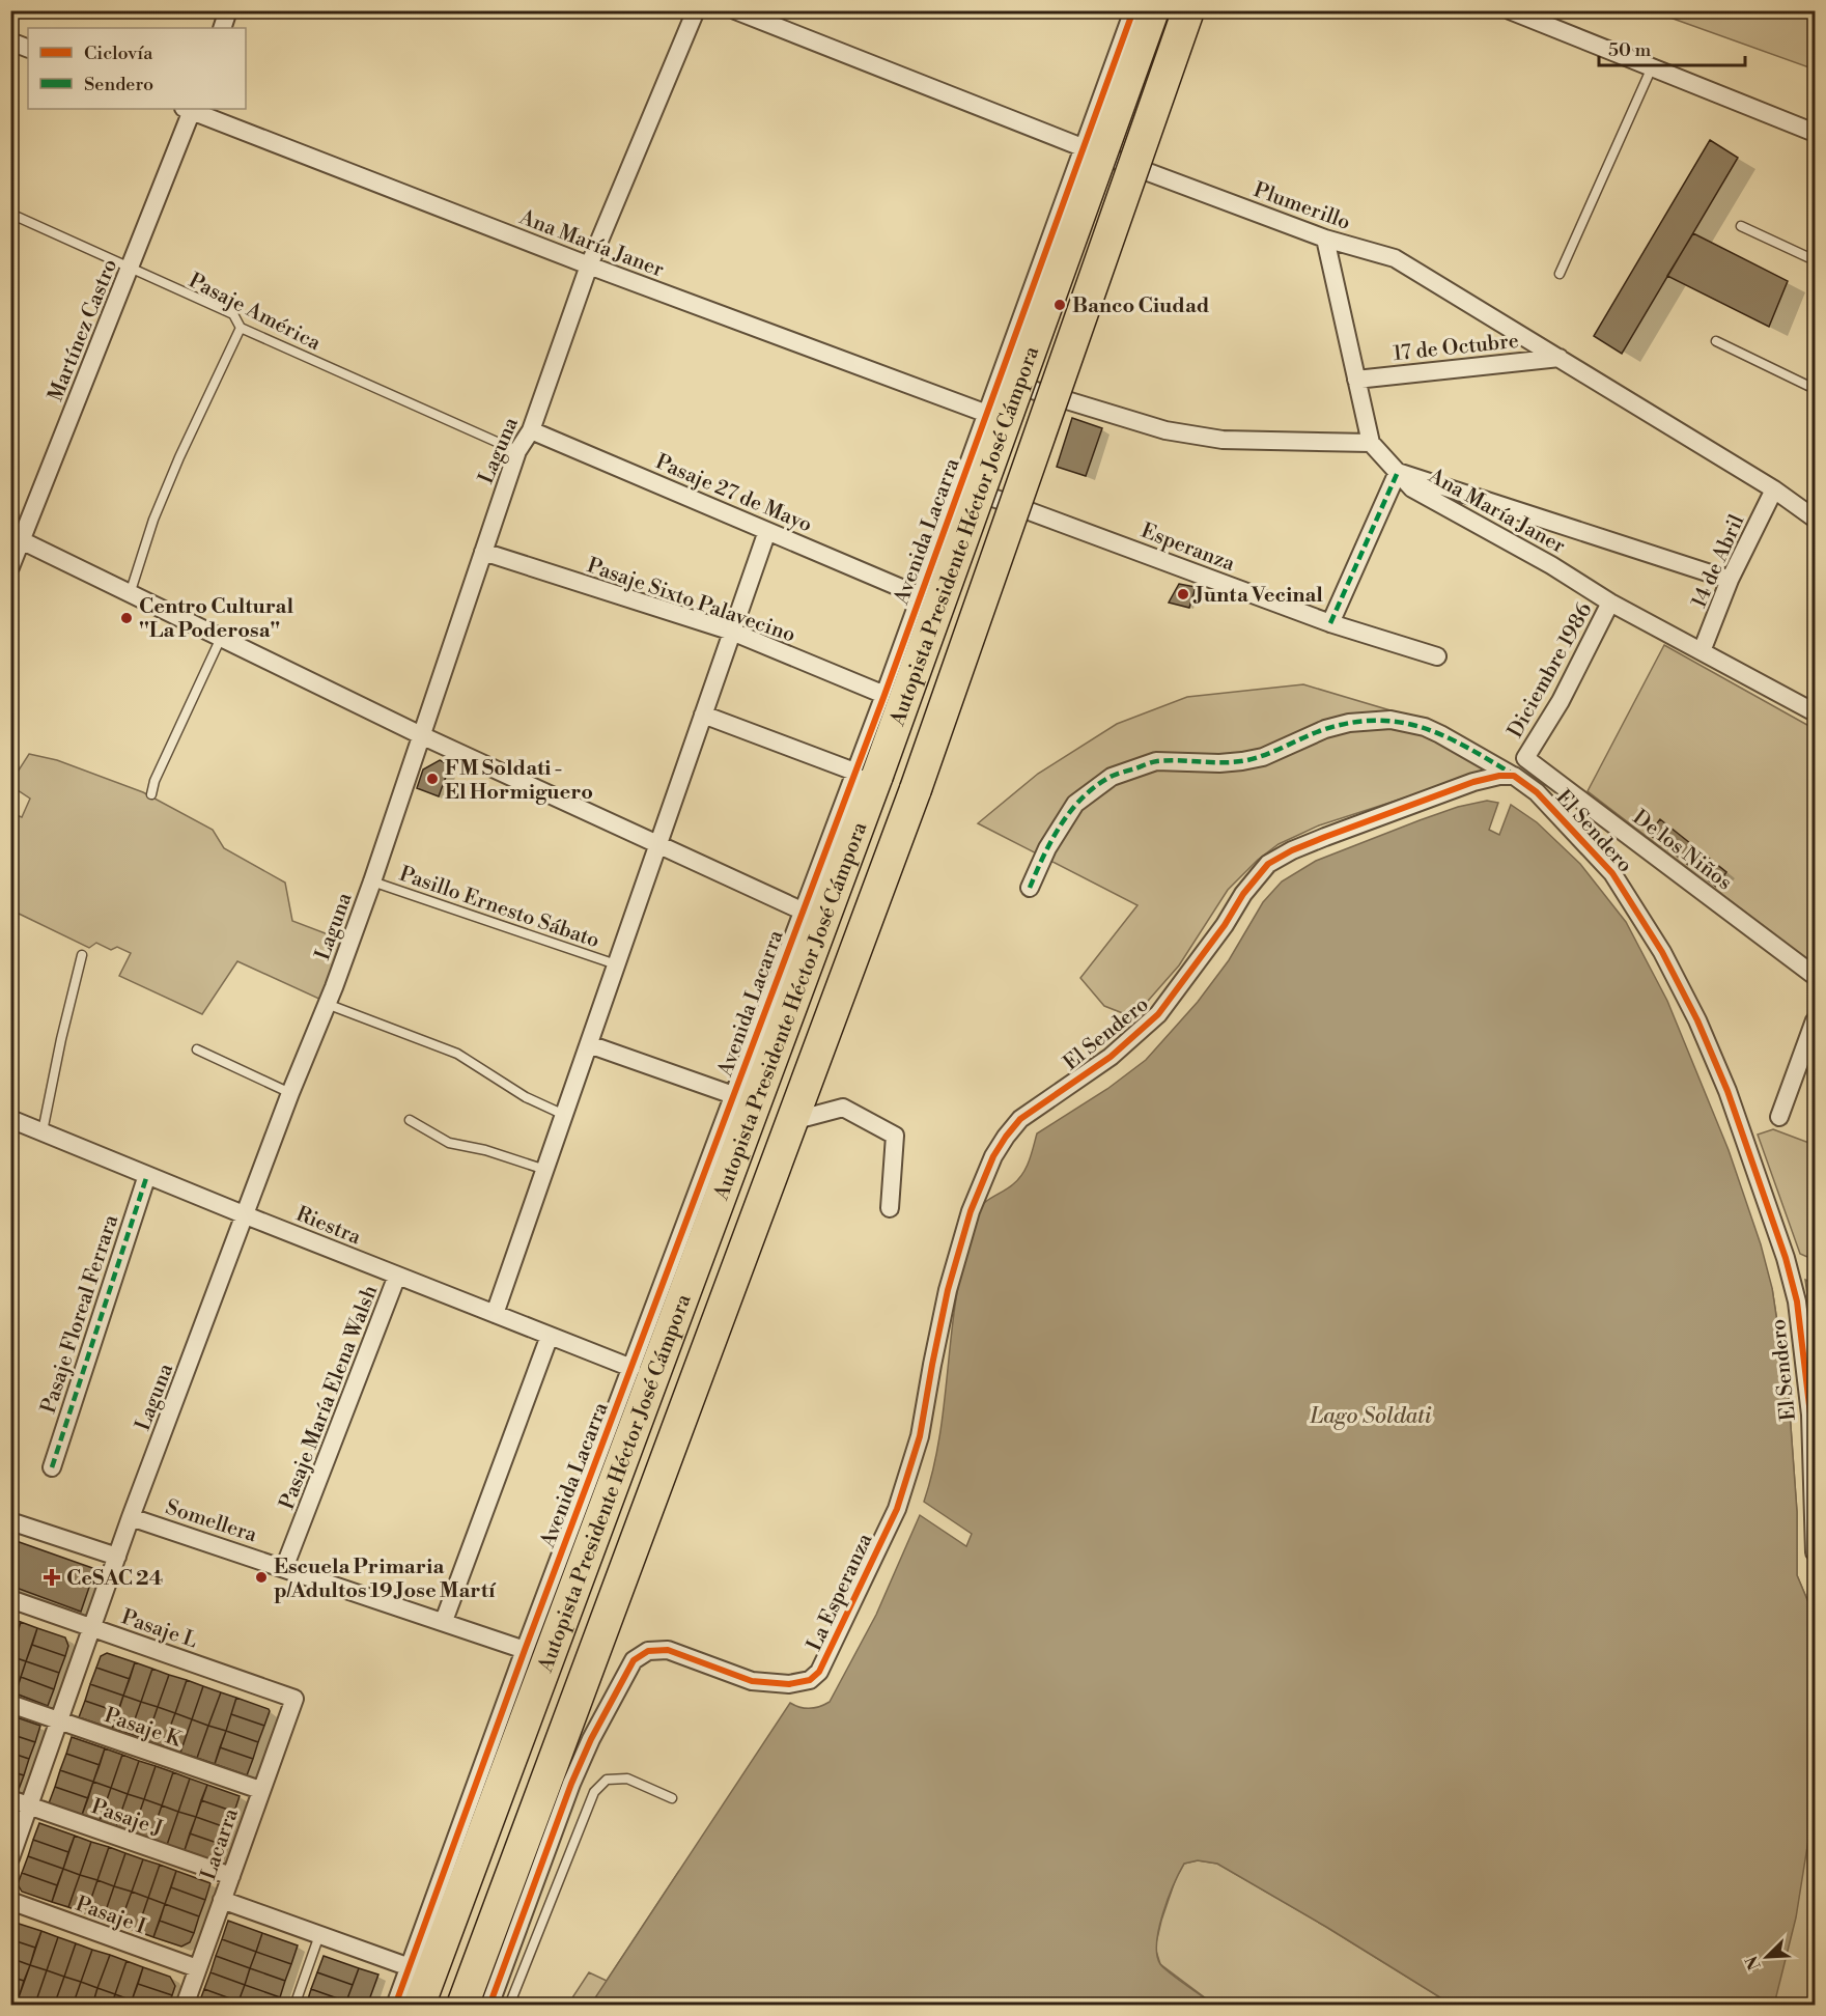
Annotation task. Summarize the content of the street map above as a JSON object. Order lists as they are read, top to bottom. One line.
{"streets":{"highway":["Autopista Presidente Héctor José Cámpora"],"street":["Plumerillo","Ana María Janer","Martínez Castro","17 de Octubre","Laguna","Pasaje 27 de Mayo","Avenida Lacarra","Esperanza","14 de Abril","Pasaje Sixto Palavecino","Diciembre 1986","El Sendero","De los Niños","Riestra","Pasaje Floreal Ferrara","Pasaje María Elena Walsh","Somellera","La Esperanza","Pasaje L","Pasaje K","Pasaje J","Lacarra","Pasaje I"],"lane":["Pasaje América","Pasillo Ernesto Sábato"]},"crossings":[["Plumerillo","17 de Octubre"],["Plumerillo","Avenida Lacarra"],["Plumerillo","14 de Abril"],["Ana María Janer","Laguna"],["Ana María Janer","Avenida Lacarra"],["Ana María Janer","14 de Abril"],["Ana María Janer","Diciembre 1986"],["Pasaje América","Martínez Castro"],["Pasaje América","Laguna"],["Laguna","Pasaje 27 de Mayo"],["Laguna","Pasaje Sixto Palavecino"],["Laguna","Pasillo Ernesto Sábato"],["Laguna","Riestra"],["Laguna","Somellera"],["Laguna","Pasaje L"],["Laguna","Pasaje K"],["Laguna","Pasaje J"],["Pasaje 27 de Mayo","Avenida Lacarra"],["Avenida Lacarra","Autopista Presidente Héctor José Cámpora"],["Avenida Lacarra","Esperanza"],["Avenida Lacarra","Pasaje Sixto Palavecino"],["Avenida Lacarra","Riestra"],["Avenida Lacarra","Somellera"],["Diciembre 1986","De los Niños"],["El Sendero","La Esperanza"],["Riestra","Pasaje Floreal Ferrara"],["Riestra","Pasaje María Elena Walsh"],["Pasaje María Elena Walsh","Somellera"],["Pasaje L","Lacarra"],["Pasaje K","Lacarra"],["Pasaje J","Lacarra"],["Lacarra","Pasaje I"]],"water":["Lago Soldati"],"places":{"other":["Banco Ciudad","Junta Vecinal","Centro Cultural ''La Poderosa''","FM Soldati - El Hormiguero","Escuela Primaria p/Adultos 19 Jose Martí"],"health":["CeSAC 24"]},"legend":["Ciclovía","Sendero"],"scale_bar":"50 m","north":"bottom left"}
